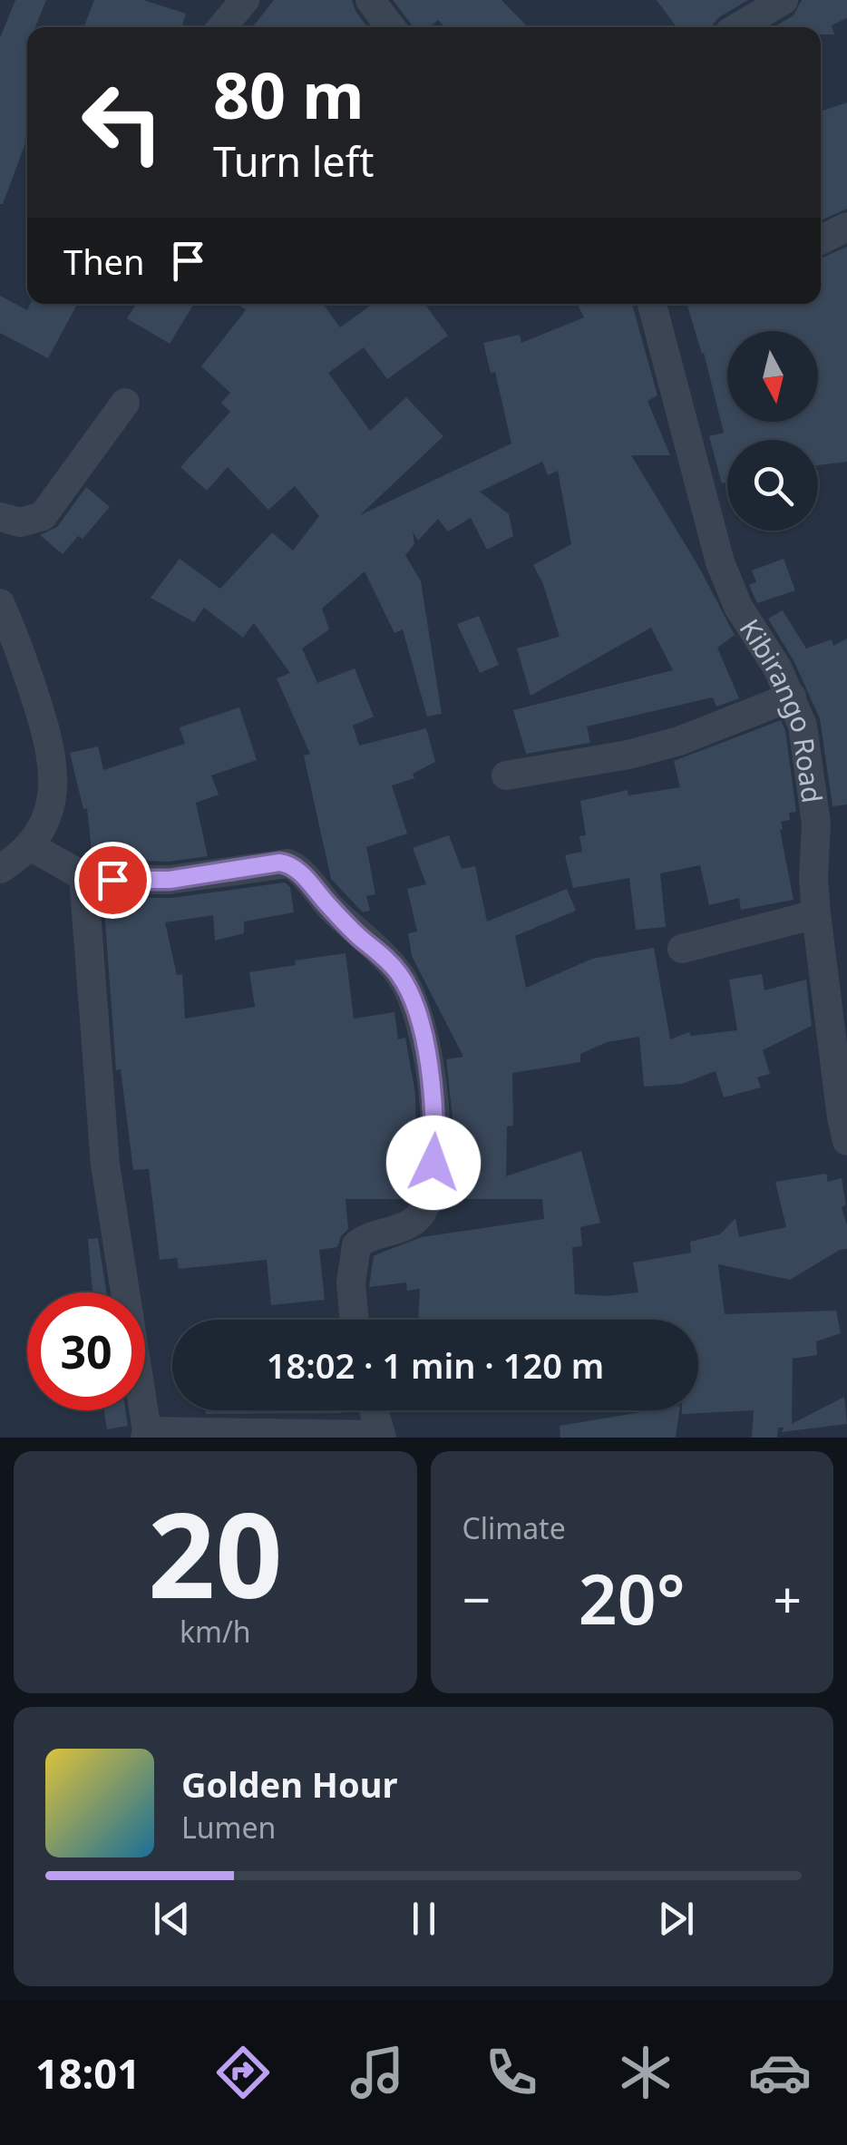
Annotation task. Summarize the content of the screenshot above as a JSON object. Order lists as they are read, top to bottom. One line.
{"streets":{"street":["Kibirango Road"]},"north":"bottom","page":{"turn":["80 m","Turn left"],"then":"Then","limit":"30","trip":"18:02 · 1 min · 120 m","tile":[["20","km/h"],"Climate"],"heat":["−","20°","+"],"song":["Golden Hour","Lumen"],"tabs":"18:01"}}
